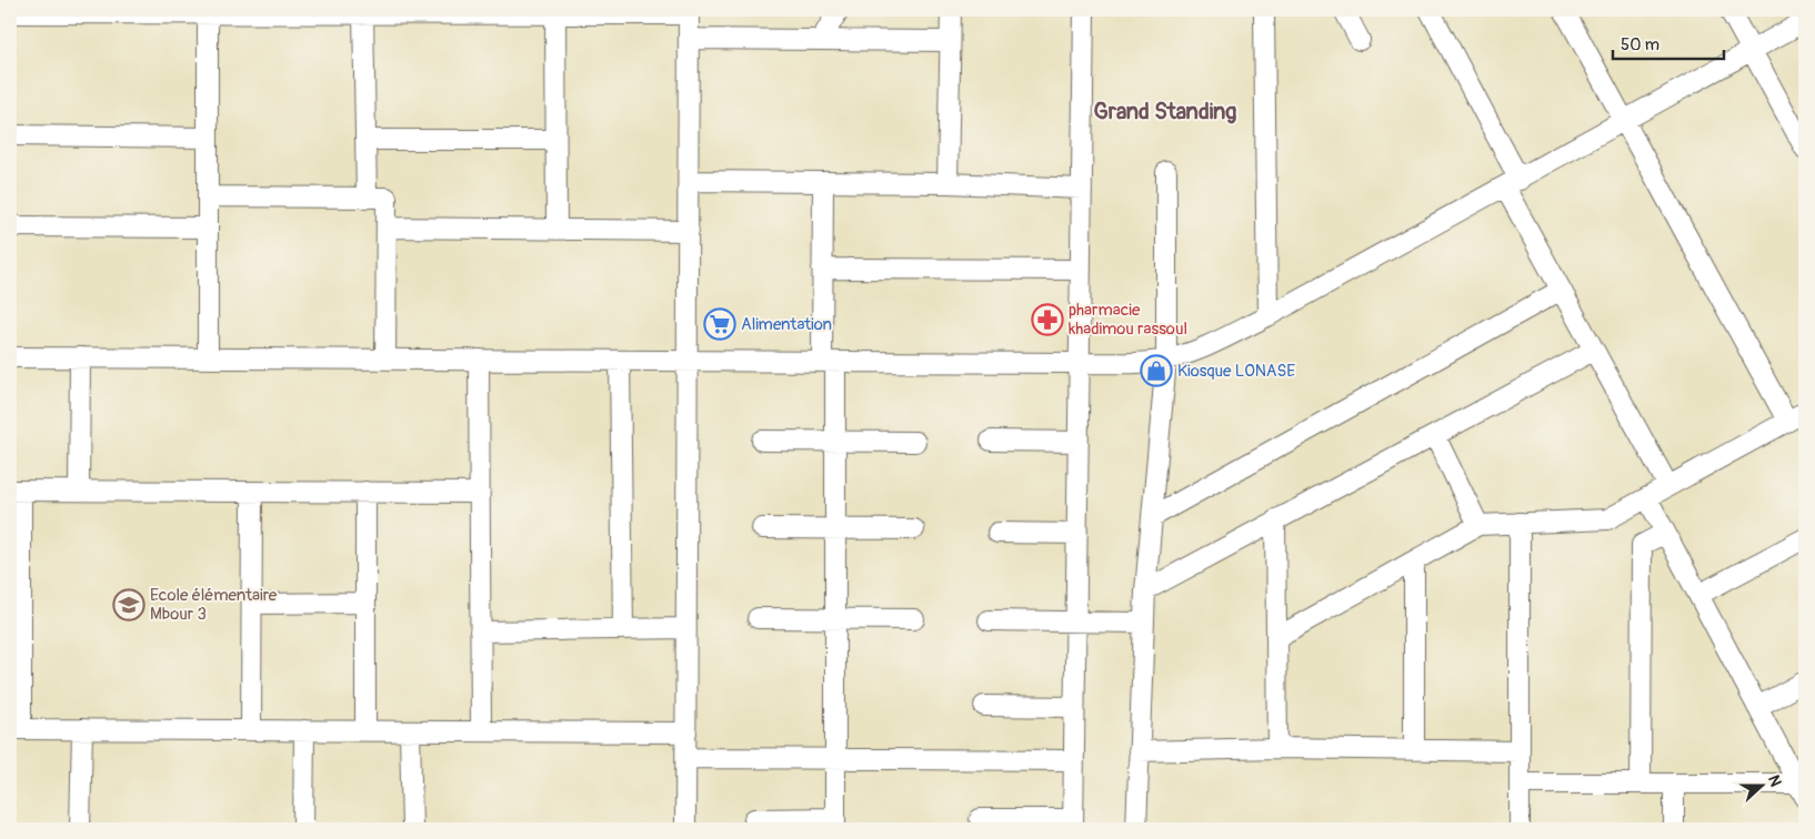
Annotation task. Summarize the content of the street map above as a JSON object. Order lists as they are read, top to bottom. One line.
{"districts":["Grand Standing"],"places":{"pharmacy":["pharmacie khadimou rassoul"],"supermarket":["Alimentation"],"shop":["Kiosque LONASE"],"school or university":["Ecole élémentaire Mbour 3"]},"scale_bar":"50 m","north":"right"}
